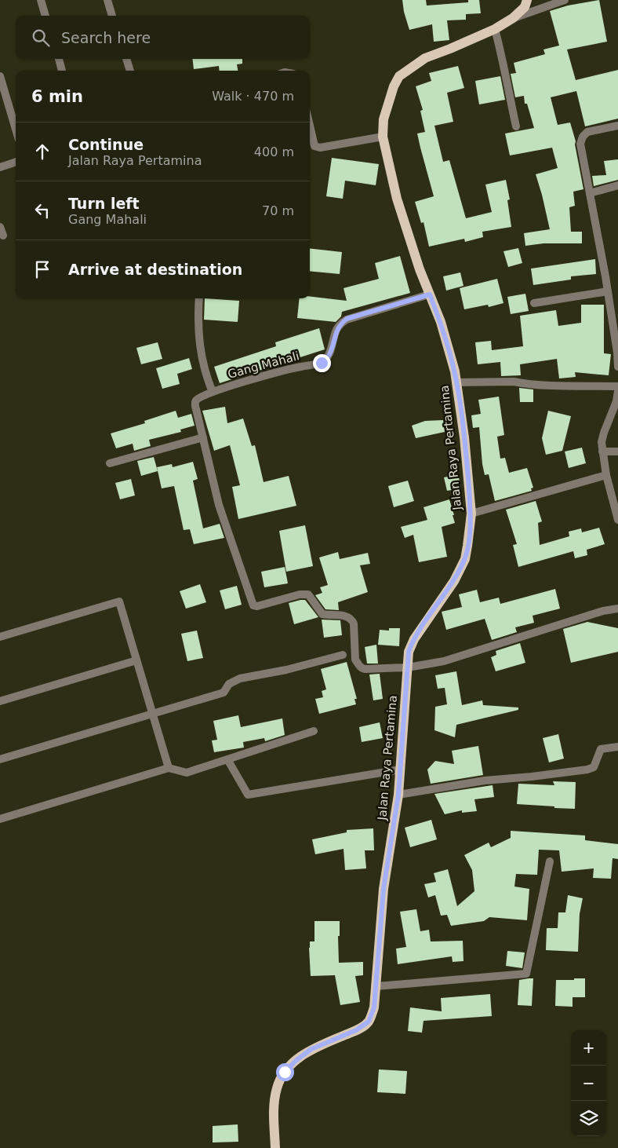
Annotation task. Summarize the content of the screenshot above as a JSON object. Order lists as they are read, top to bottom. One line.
{"streets":{"main road":["Jalan Raya Pertamina"],"street":["Gang Mahali"]},"crossings":[["Gang Mahali","Jalan Raya Pertamina"]],"page":{"search":"Search here","heading":["6 min","Walk · 470 m"],"list":[["Continue","Jalan Raya Pertamina","400 m"],["Turn left","Gang Mahali","70 m"],"Arrive at destination"],"map_buttons":["+","−"]}}
